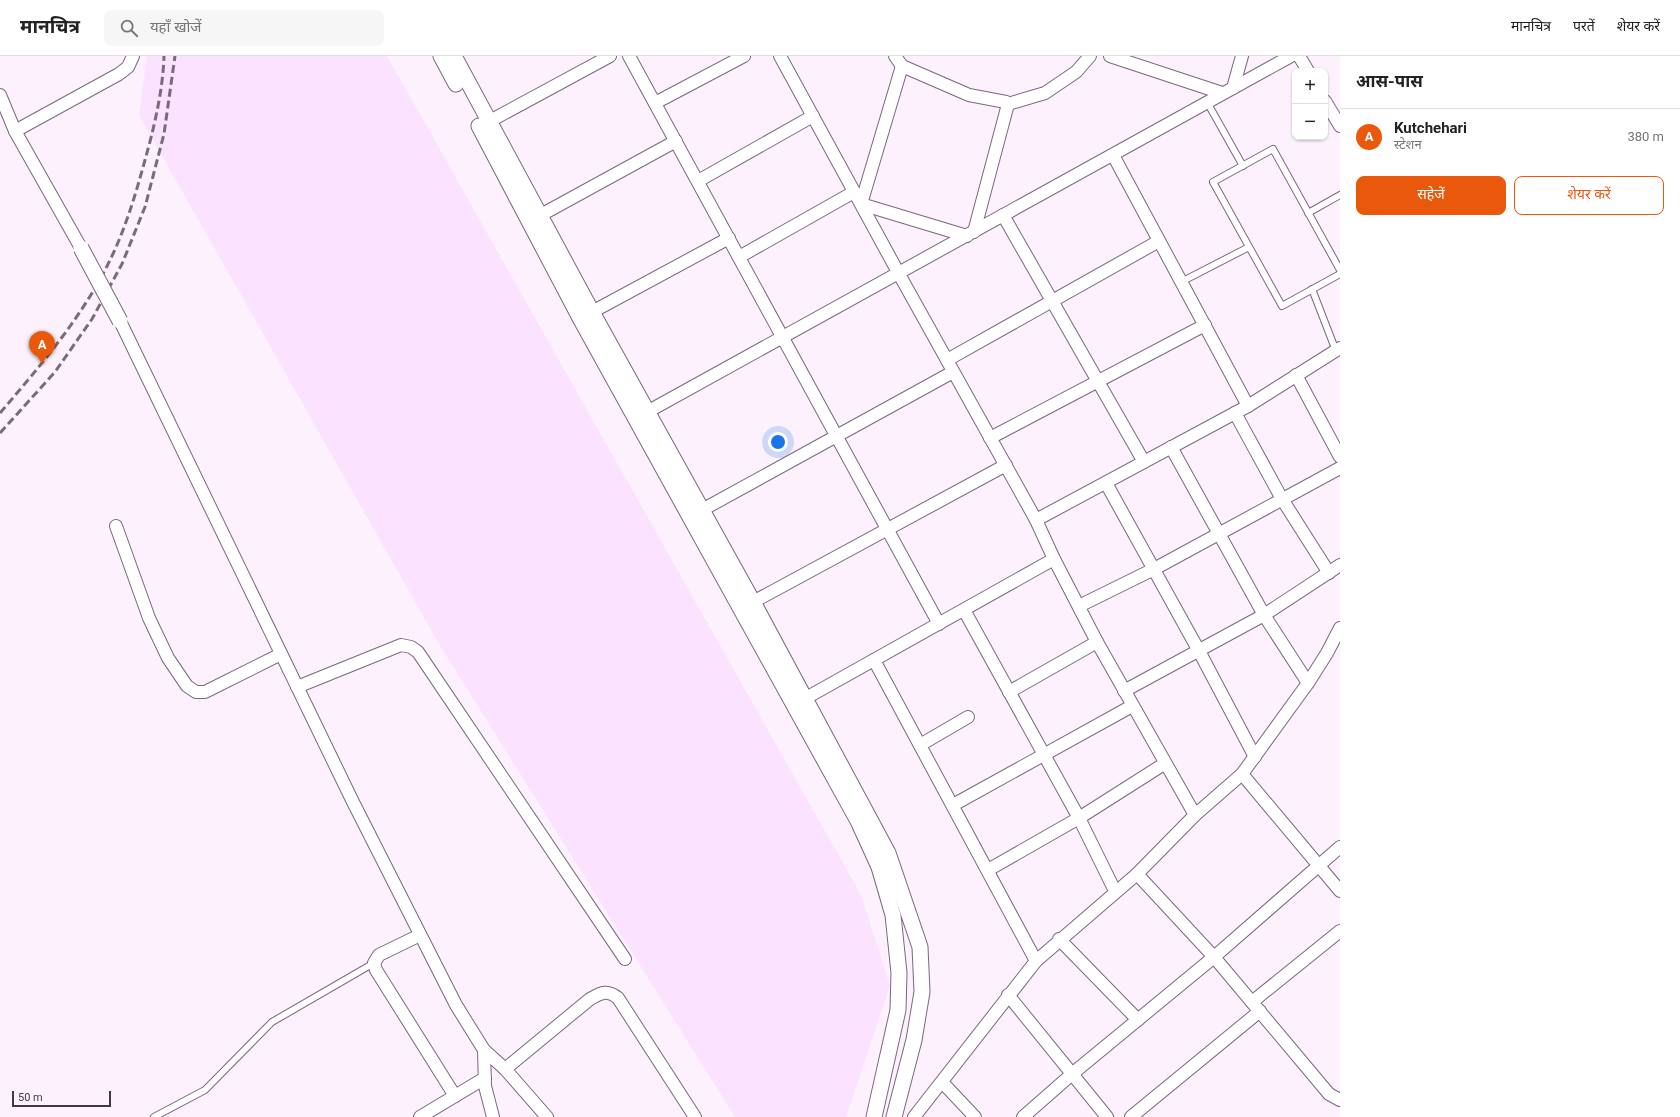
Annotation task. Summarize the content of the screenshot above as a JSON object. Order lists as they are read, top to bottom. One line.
{"scale_bar":"50 m","page":{"header":"मानचित्र","search":"यहाँ खोजें","nav":["मानचित्र","परतें","शेयर करें"],"heading":"आस-पास","map_buttons":["+","−"],"list":[{"mark":"A","name":"Kutchehari","note":"स्टेशन","value":"380 m"}],"buttons":["सहेजें","शेयर करें"],"pins":"A","scale":"50 m"}}
